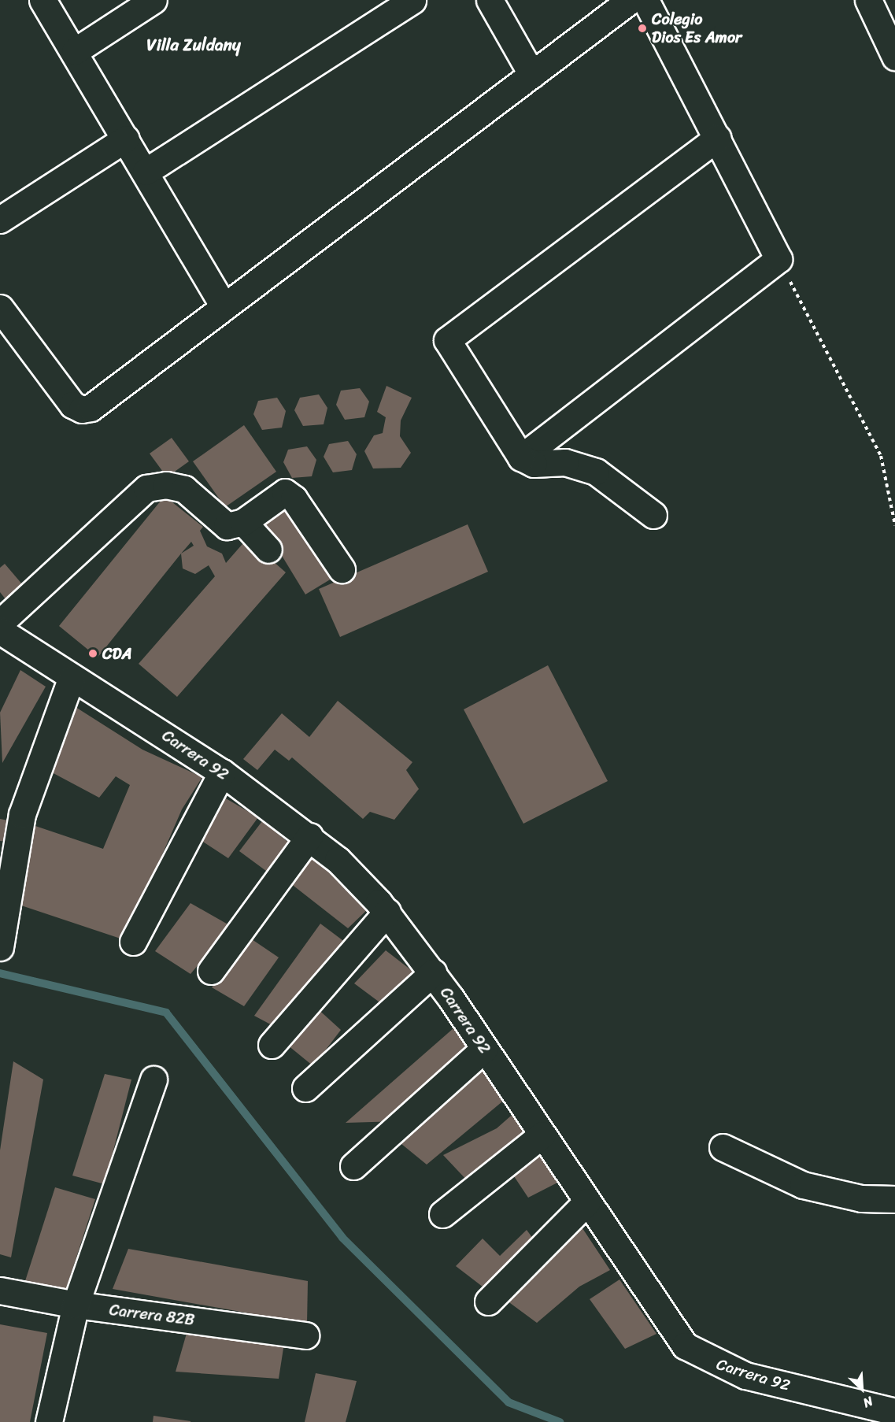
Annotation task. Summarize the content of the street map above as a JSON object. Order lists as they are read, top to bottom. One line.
{"streets":{"street":["Carrera 92","Carrera 82B"]},"districts":["Villa Zuldany"],"places":["Colegio Dios Es Amor","CDA"],"north":"bottom right"}
